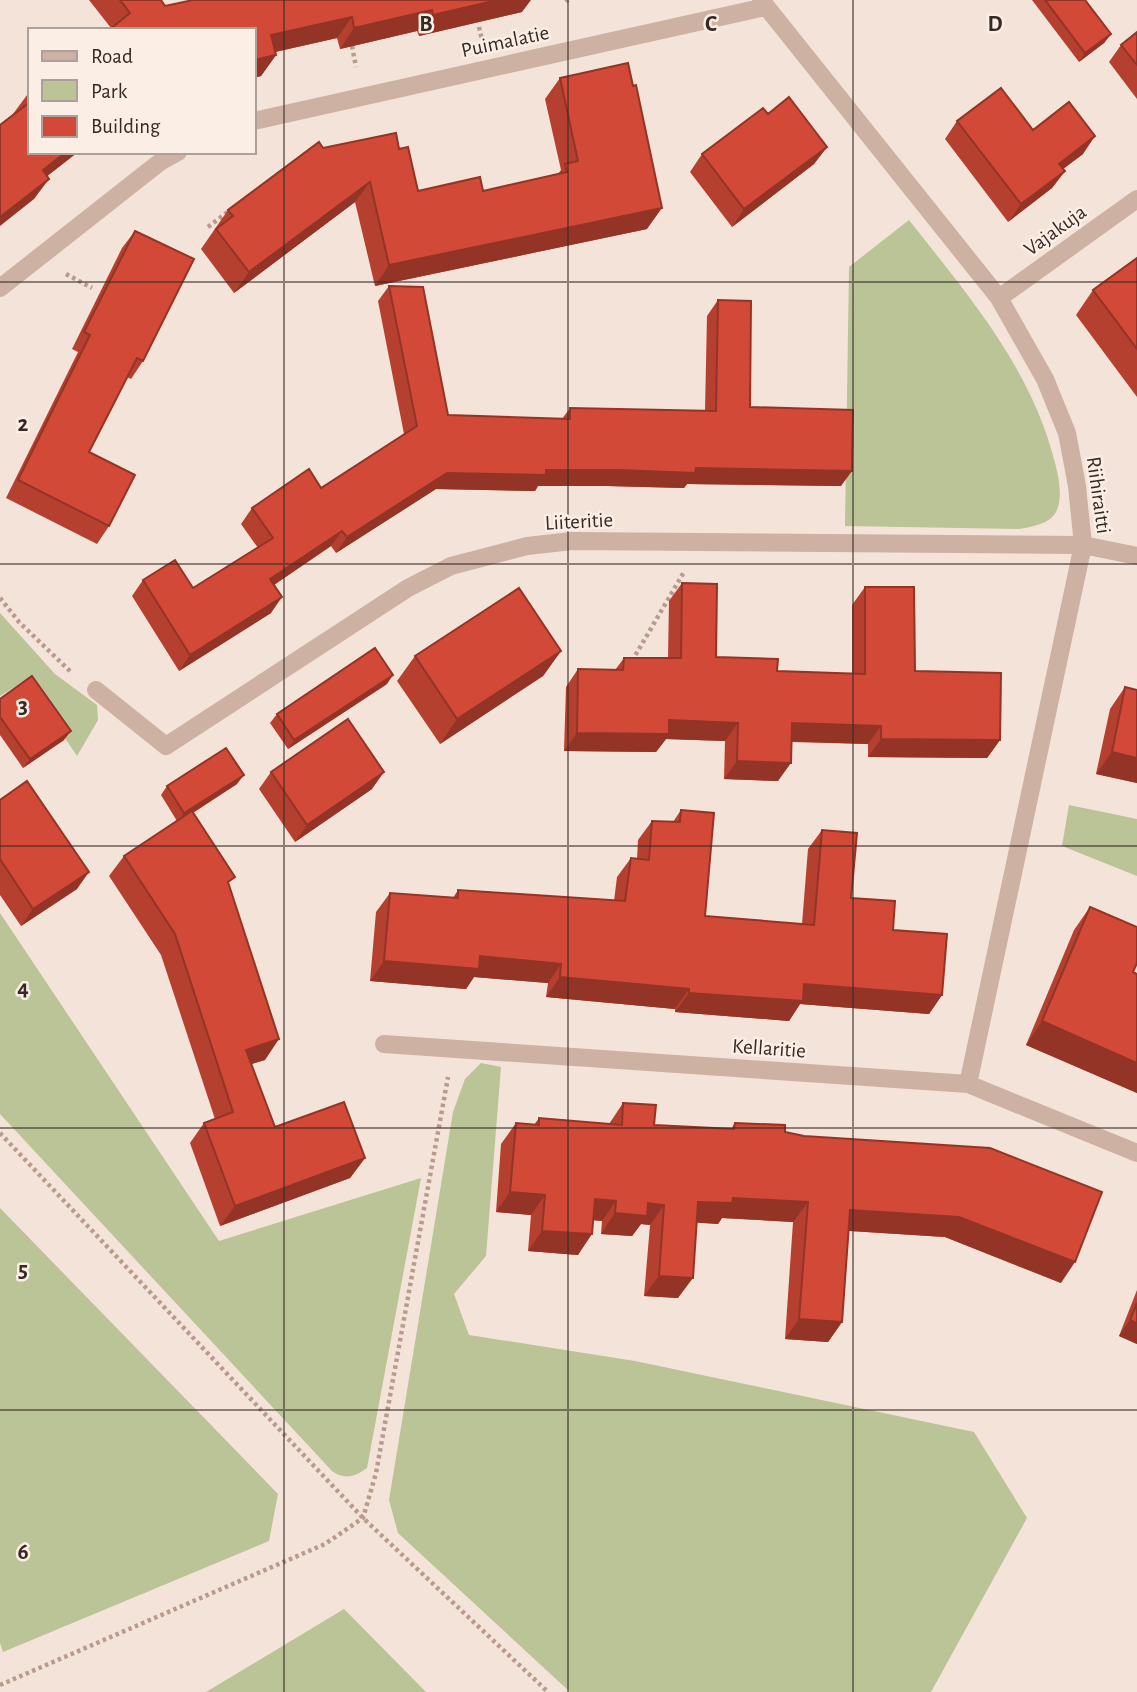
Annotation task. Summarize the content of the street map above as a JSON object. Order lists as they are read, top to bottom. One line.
{"streets":{"street":["Puimalatie","Vajakuja","Riihiraitti","Liiteritie","Kellaritie"]},"crossings":[["Puimalatie","Riihiraitti"],["Vajakuja","Riihiraitti"],["Riihiraitti","Liiteritie"],["Riihiraitti","Kellaritie"]],"legend":["Road","Park","Building"],"grid":{"columns":["B","C","D"],"rows":["2","3","4","5","6"]}}
